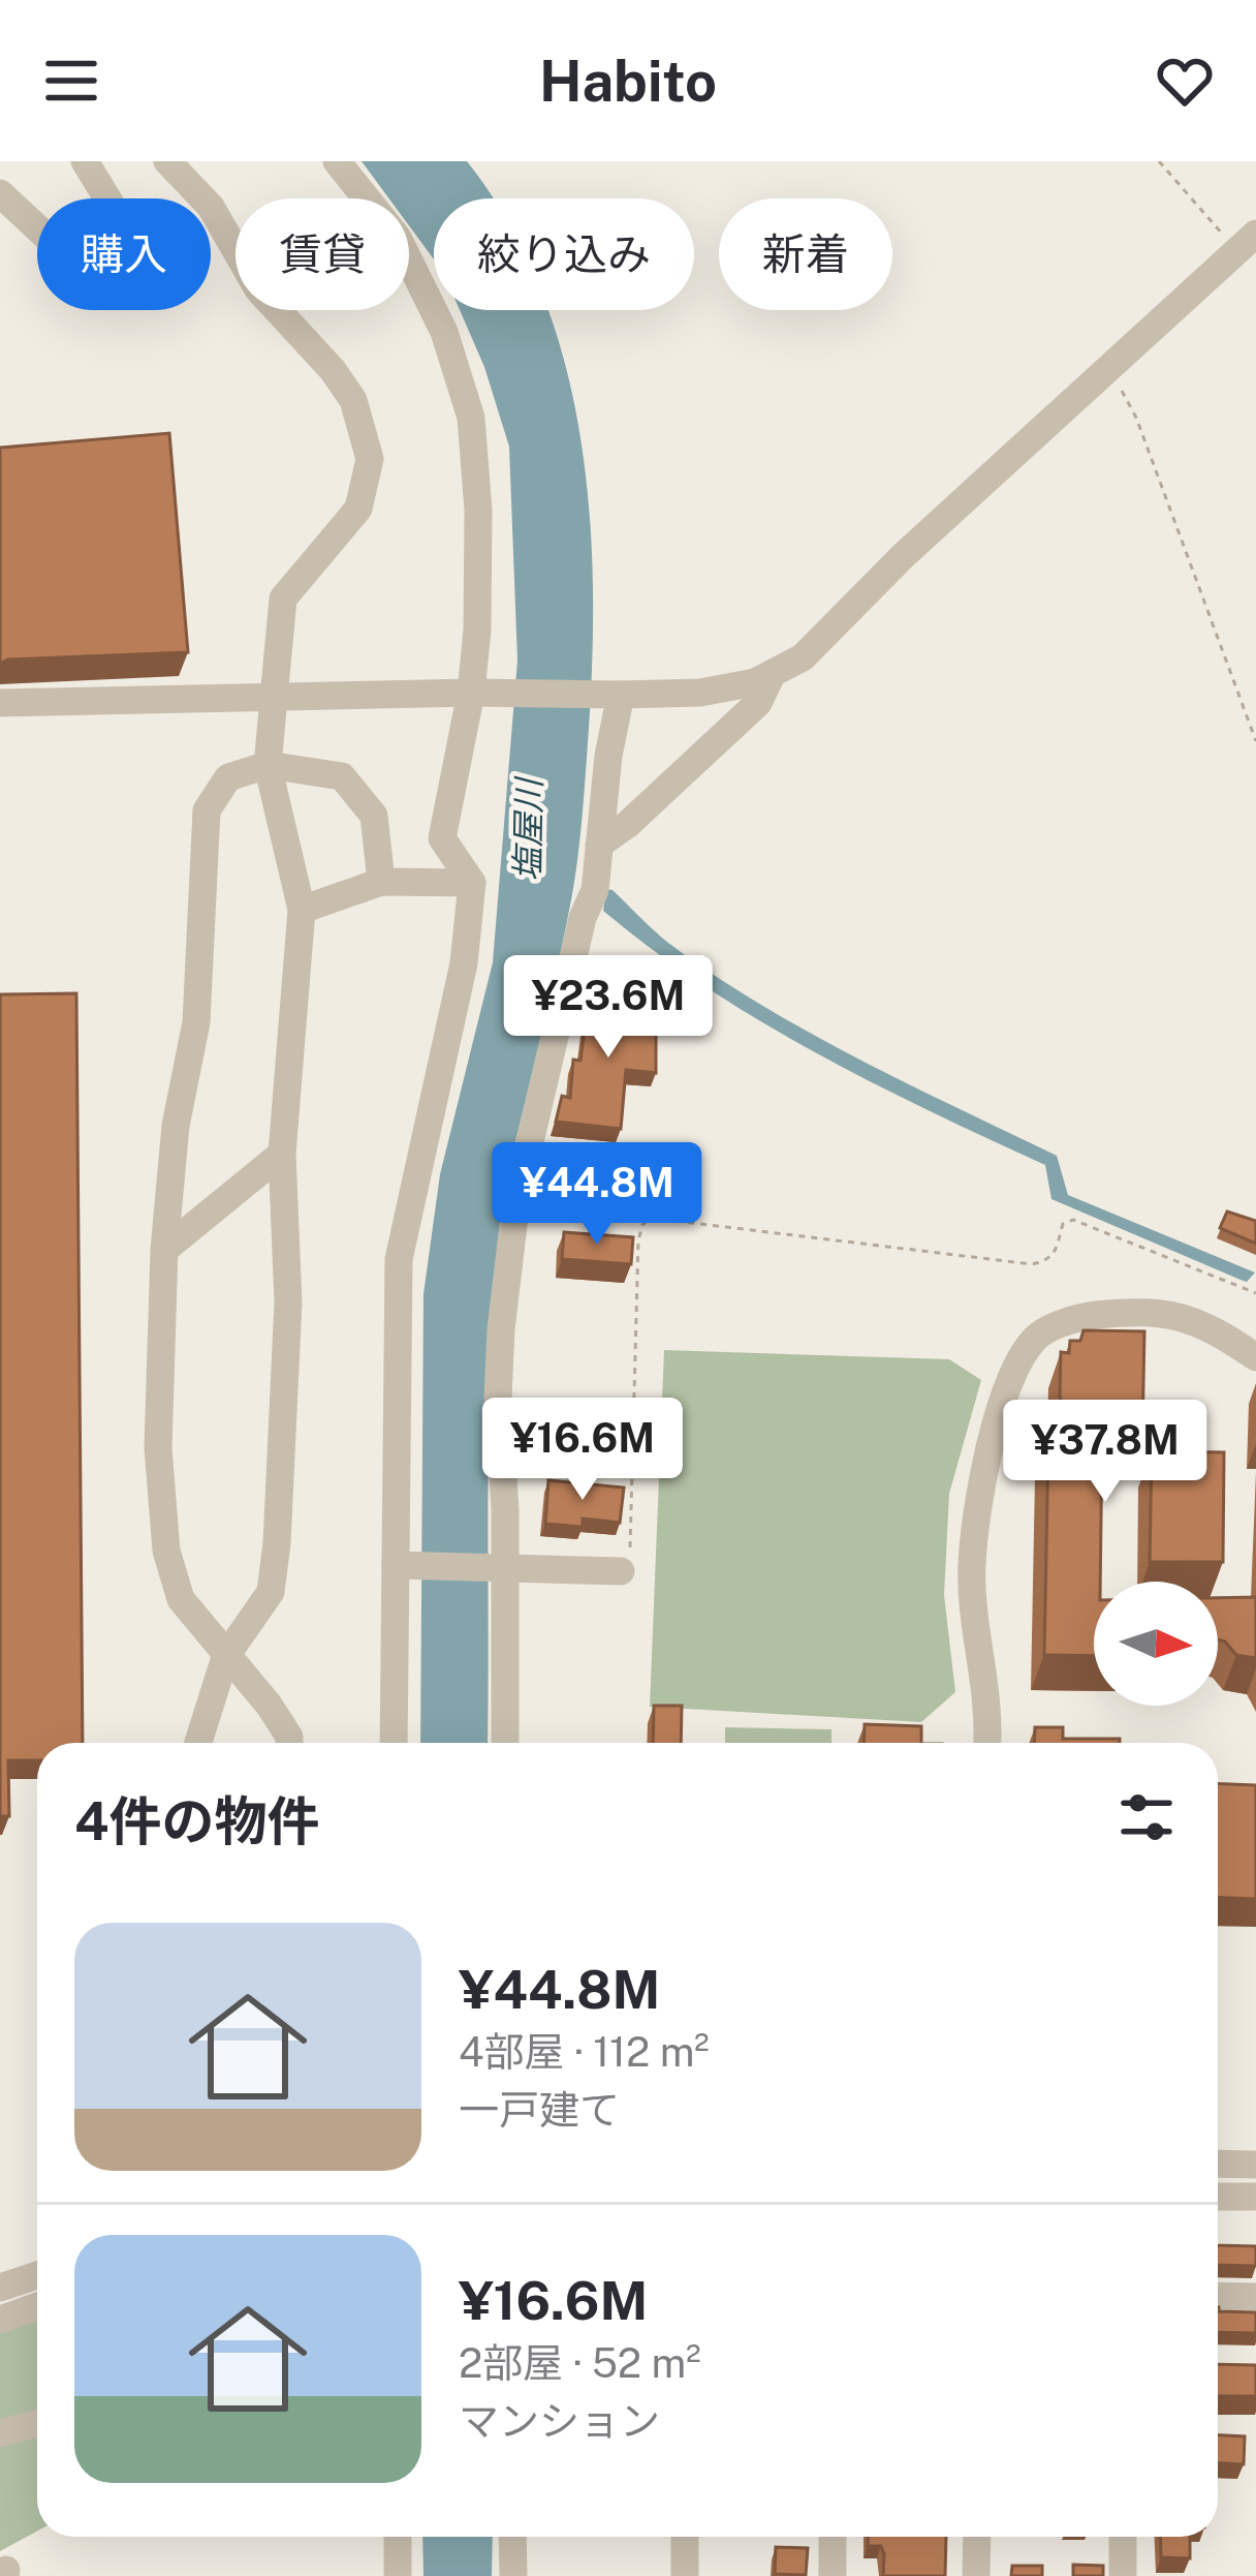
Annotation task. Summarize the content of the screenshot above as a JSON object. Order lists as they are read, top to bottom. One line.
{"water":["塩屋川"],"north":"right","page":{"header":"Habito","chip":["購入","賃貸","絞り込み","新着"],"price":["¥23.6M","¥44.8M","¥16.6M","¥37.8M"],"heading":"4件の物件","list":[{"name":"¥44.8M","note":"4部屋 · 112 m² · 一戸建て"},{"name":"¥16.6M","note":"2部屋 · 52 m² · マンション"}]}}
